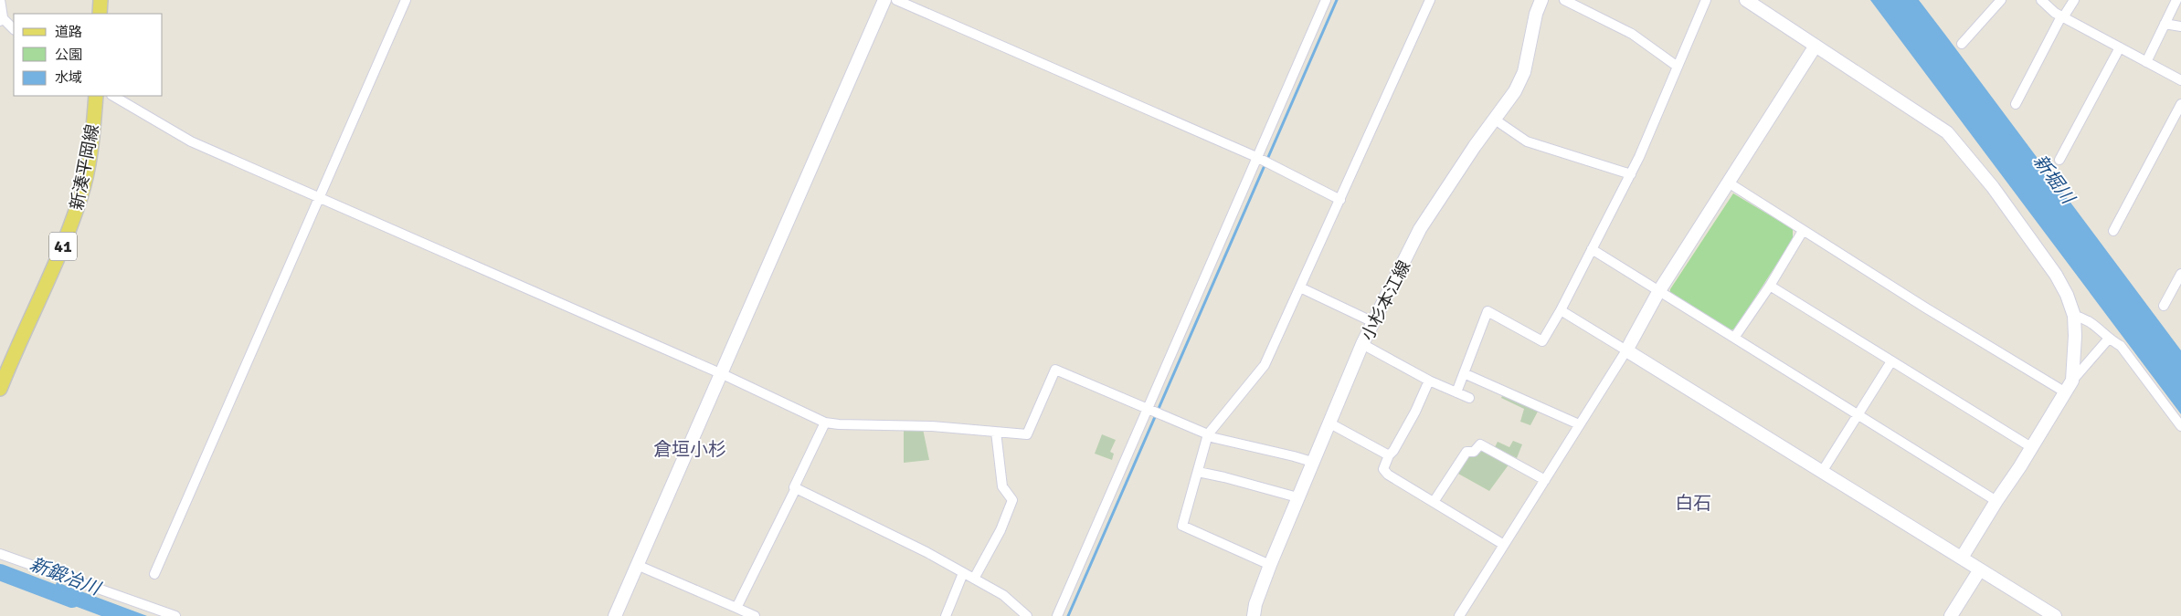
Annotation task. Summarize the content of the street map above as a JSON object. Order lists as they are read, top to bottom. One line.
{"streets":{"main road":["新湊平岡線","41"],"street":["小杉本江線"]},"districts":["倉垣小杉","白石"],"water":["新堀川","新鍛冶川"],"legend":["道路","公園","水域"]}
